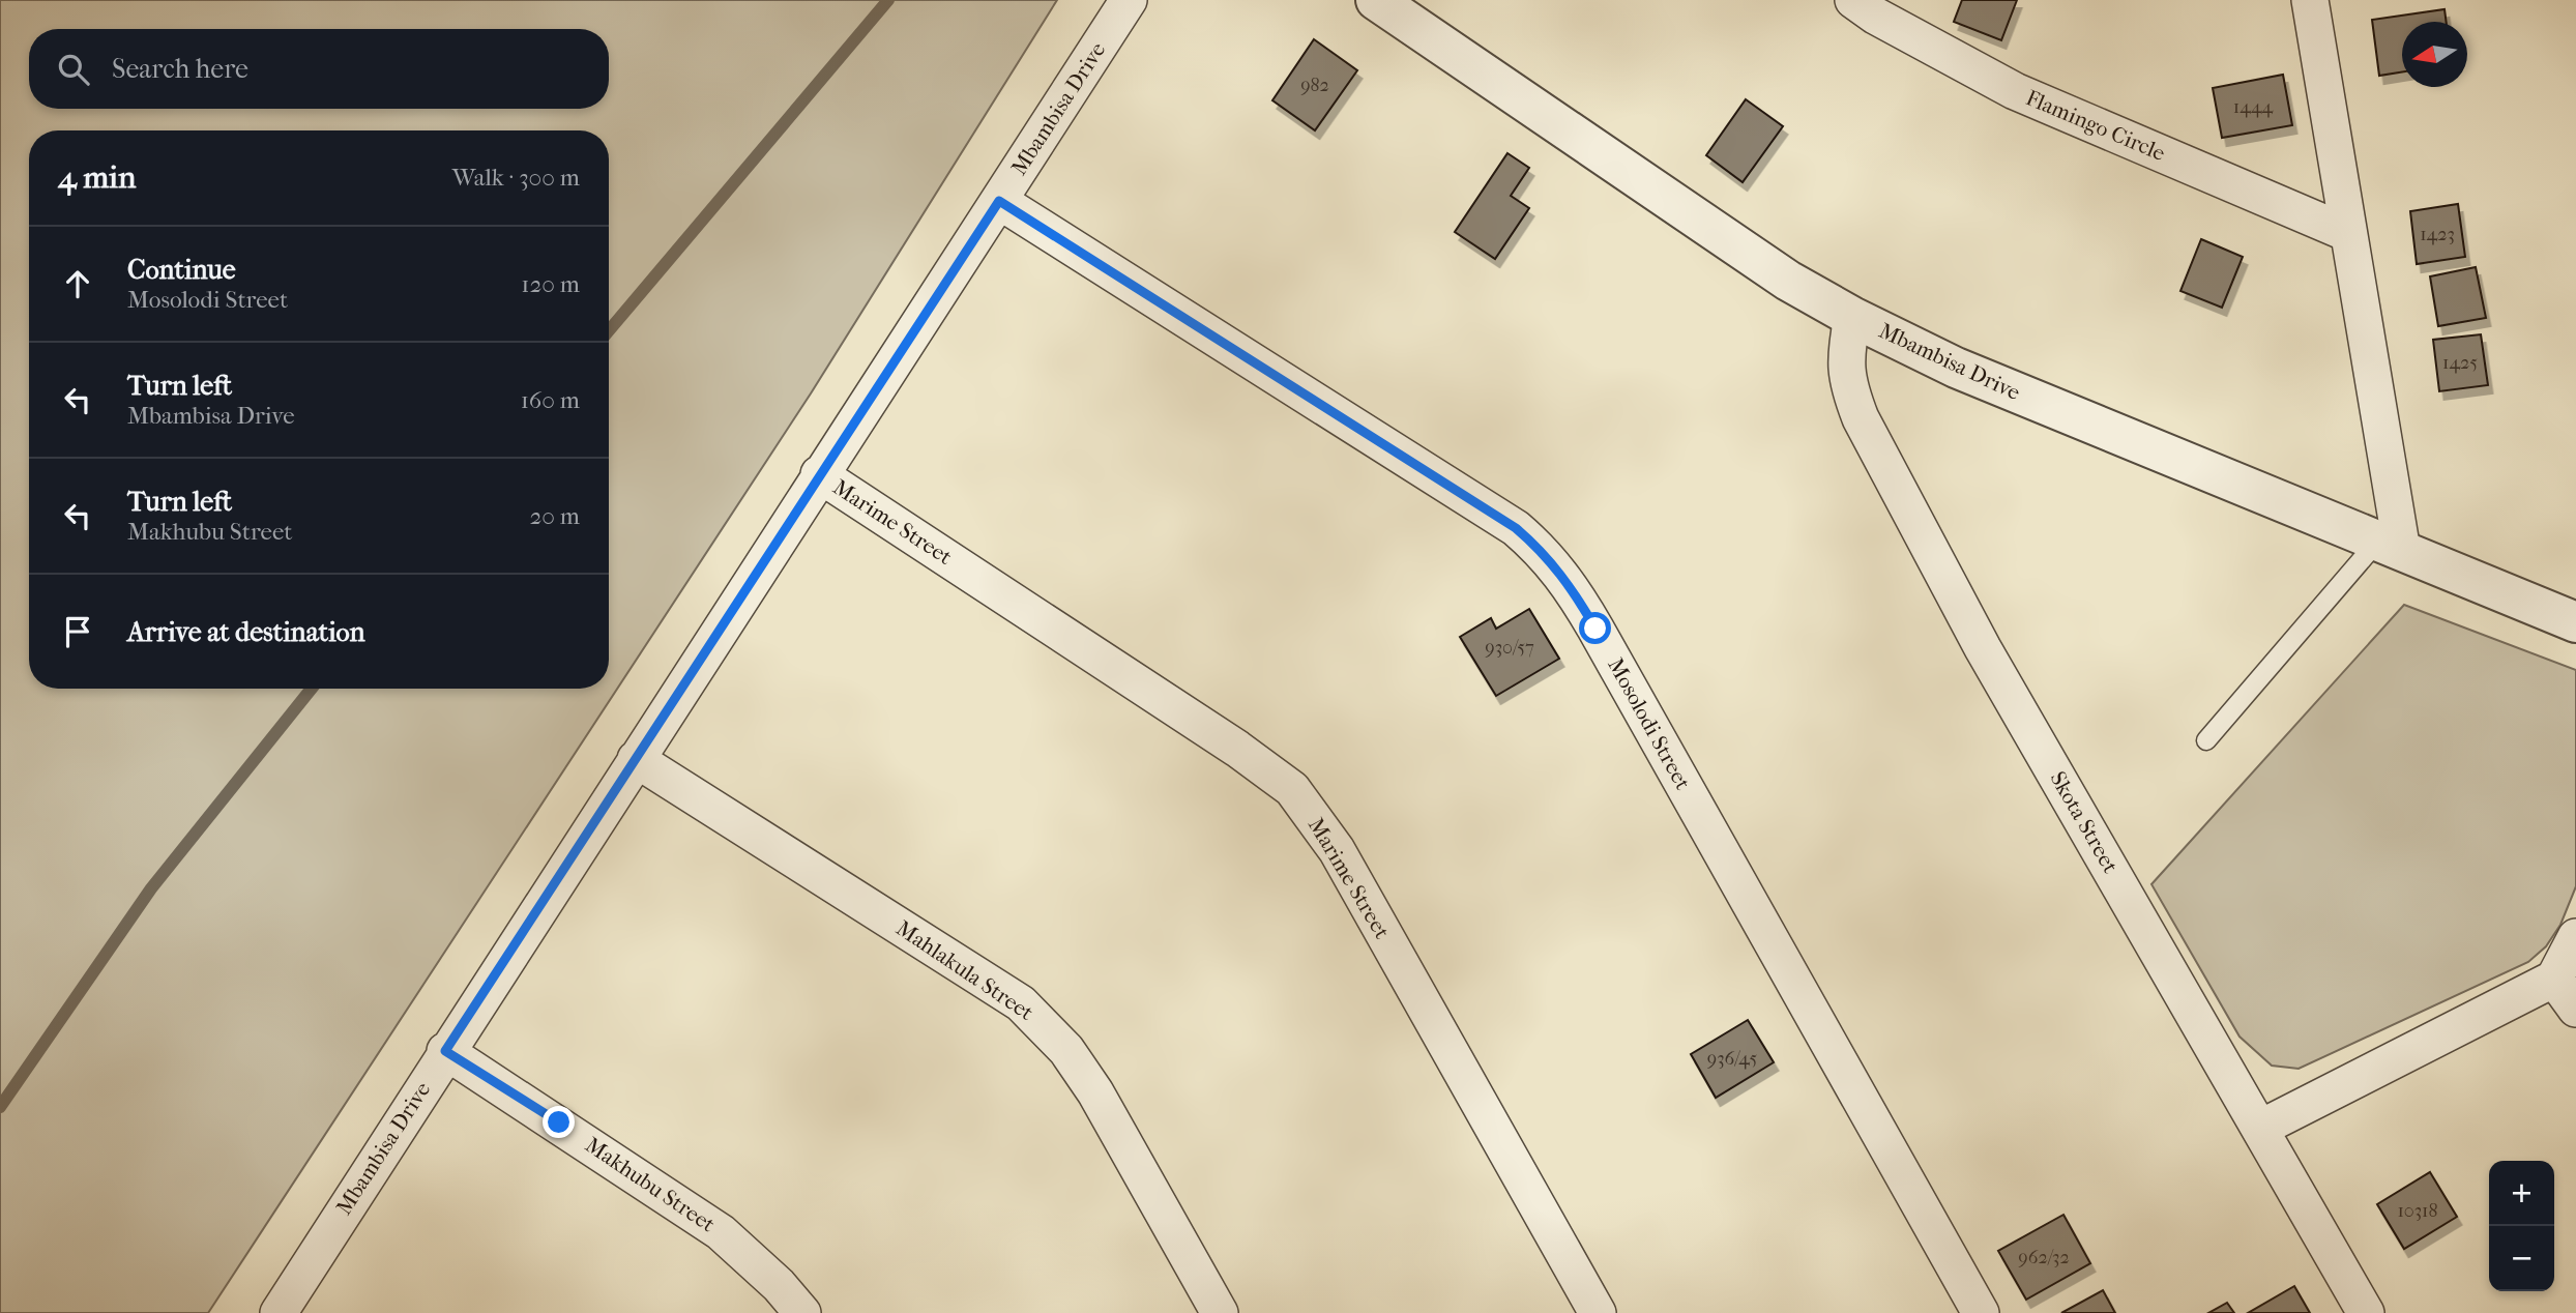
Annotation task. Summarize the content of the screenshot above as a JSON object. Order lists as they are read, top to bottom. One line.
{"streets":{"street":["Mbambisa Drive","Flamingo Circle","Marime Street","Mosolodi Street","Skota Street","Mahlakula Street","Makhubu Street"]},"crossings":[["Mbambisa Drive","Marime Street"],["Mbambisa Drive","Mosolodi Street"],["Mbambisa Drive","Skota Street"],["Mbambisa Drive","Mahlakula Street"],["Mbambisa Drive","Makhubu Street"]],"house_numbers":["982","1444","1423","1425","930/57","936/45","10318","962/32"],"north":"left","page":{"search":"Search here","heading":["4 min","Walk · 300 m"],"list":[["Continue","Mosolodi Street","120 m"],["Turn left","Mbambisa Drive","160 m"],["Turn left","Makhubu Street","20 m"],"Arrive at destination"],"map_buttons":["+","−"]}}
